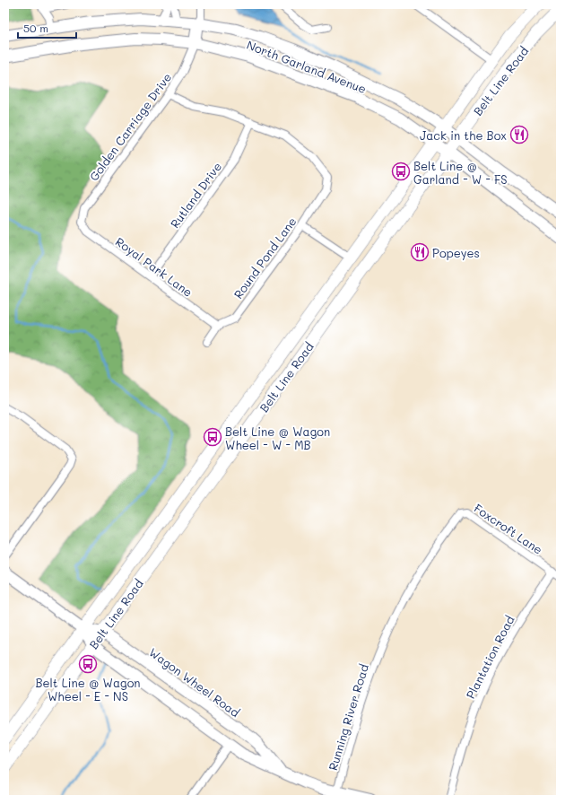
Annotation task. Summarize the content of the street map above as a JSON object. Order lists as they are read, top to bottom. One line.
{"streets":{"main road":["North Garland Avenue","Belt Line Road","Wagon Wheel Road"],"street":["Golden Carriage Drive","Rutland Drive","Round Pond Lane","Royal Park Lane","Foxcroft Lane","Plantation Road","Running River Road"]},"crossings":[["North Garland Avenue","Belt Line Road"],["North Garland Avenue","Golden Carriage Drive"],["Belt Line Road","Wagon Wheel Road"],["Golden Carriage Drive","Royal Park Lane"],["Rutland Drive","Round Pond Lane"],["Rutland Drive","Royal Park Lane"],["Round Pond Lane","Royal Park Lane"],["Foxcroft Lane","Plantation Road"],["Foxcroft Lane","Running River Road"],["Wagon Wheel Road","Running River Road"]],"places":{"restaurant":["Jack in the Box","Popeyes"],"bus stop":["Belt Line @ Garland - W - FS","Belt Line @ Wagon Wheel - W - MB","Belt Line @ Wagon Wheel - E - NS"]},"scale_bar":"50 m"}
